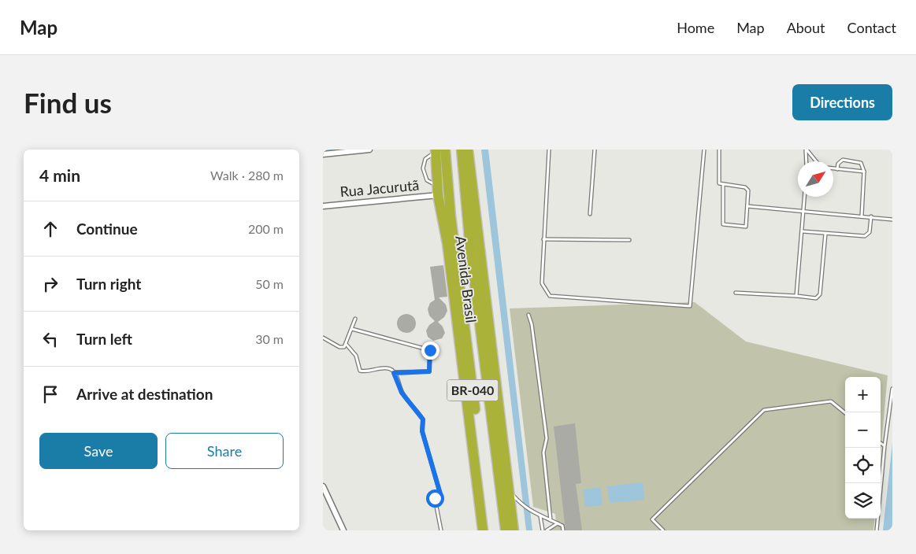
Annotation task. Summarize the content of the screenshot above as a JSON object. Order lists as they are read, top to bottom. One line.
{"streets":{"highway":["Avenida Brasil","BR-040"],"street":["Rua Jacurutã"]},"crossings":[["Rua Jacurutã","Avenida Brasil"]],"north":"top right","page":{"header":"Map","nav":["Home","Map","About","Contact"],"buttons":["Directions",["Save","Share"]],"title":"Find us","heading":["4 min","Walk · 280 m"],"list":[["Continue","200 m"],["Turn right","50 m"],["Turn left","30 m"],"Arrive at destination"],"map_buttons":["+","−"]}}
